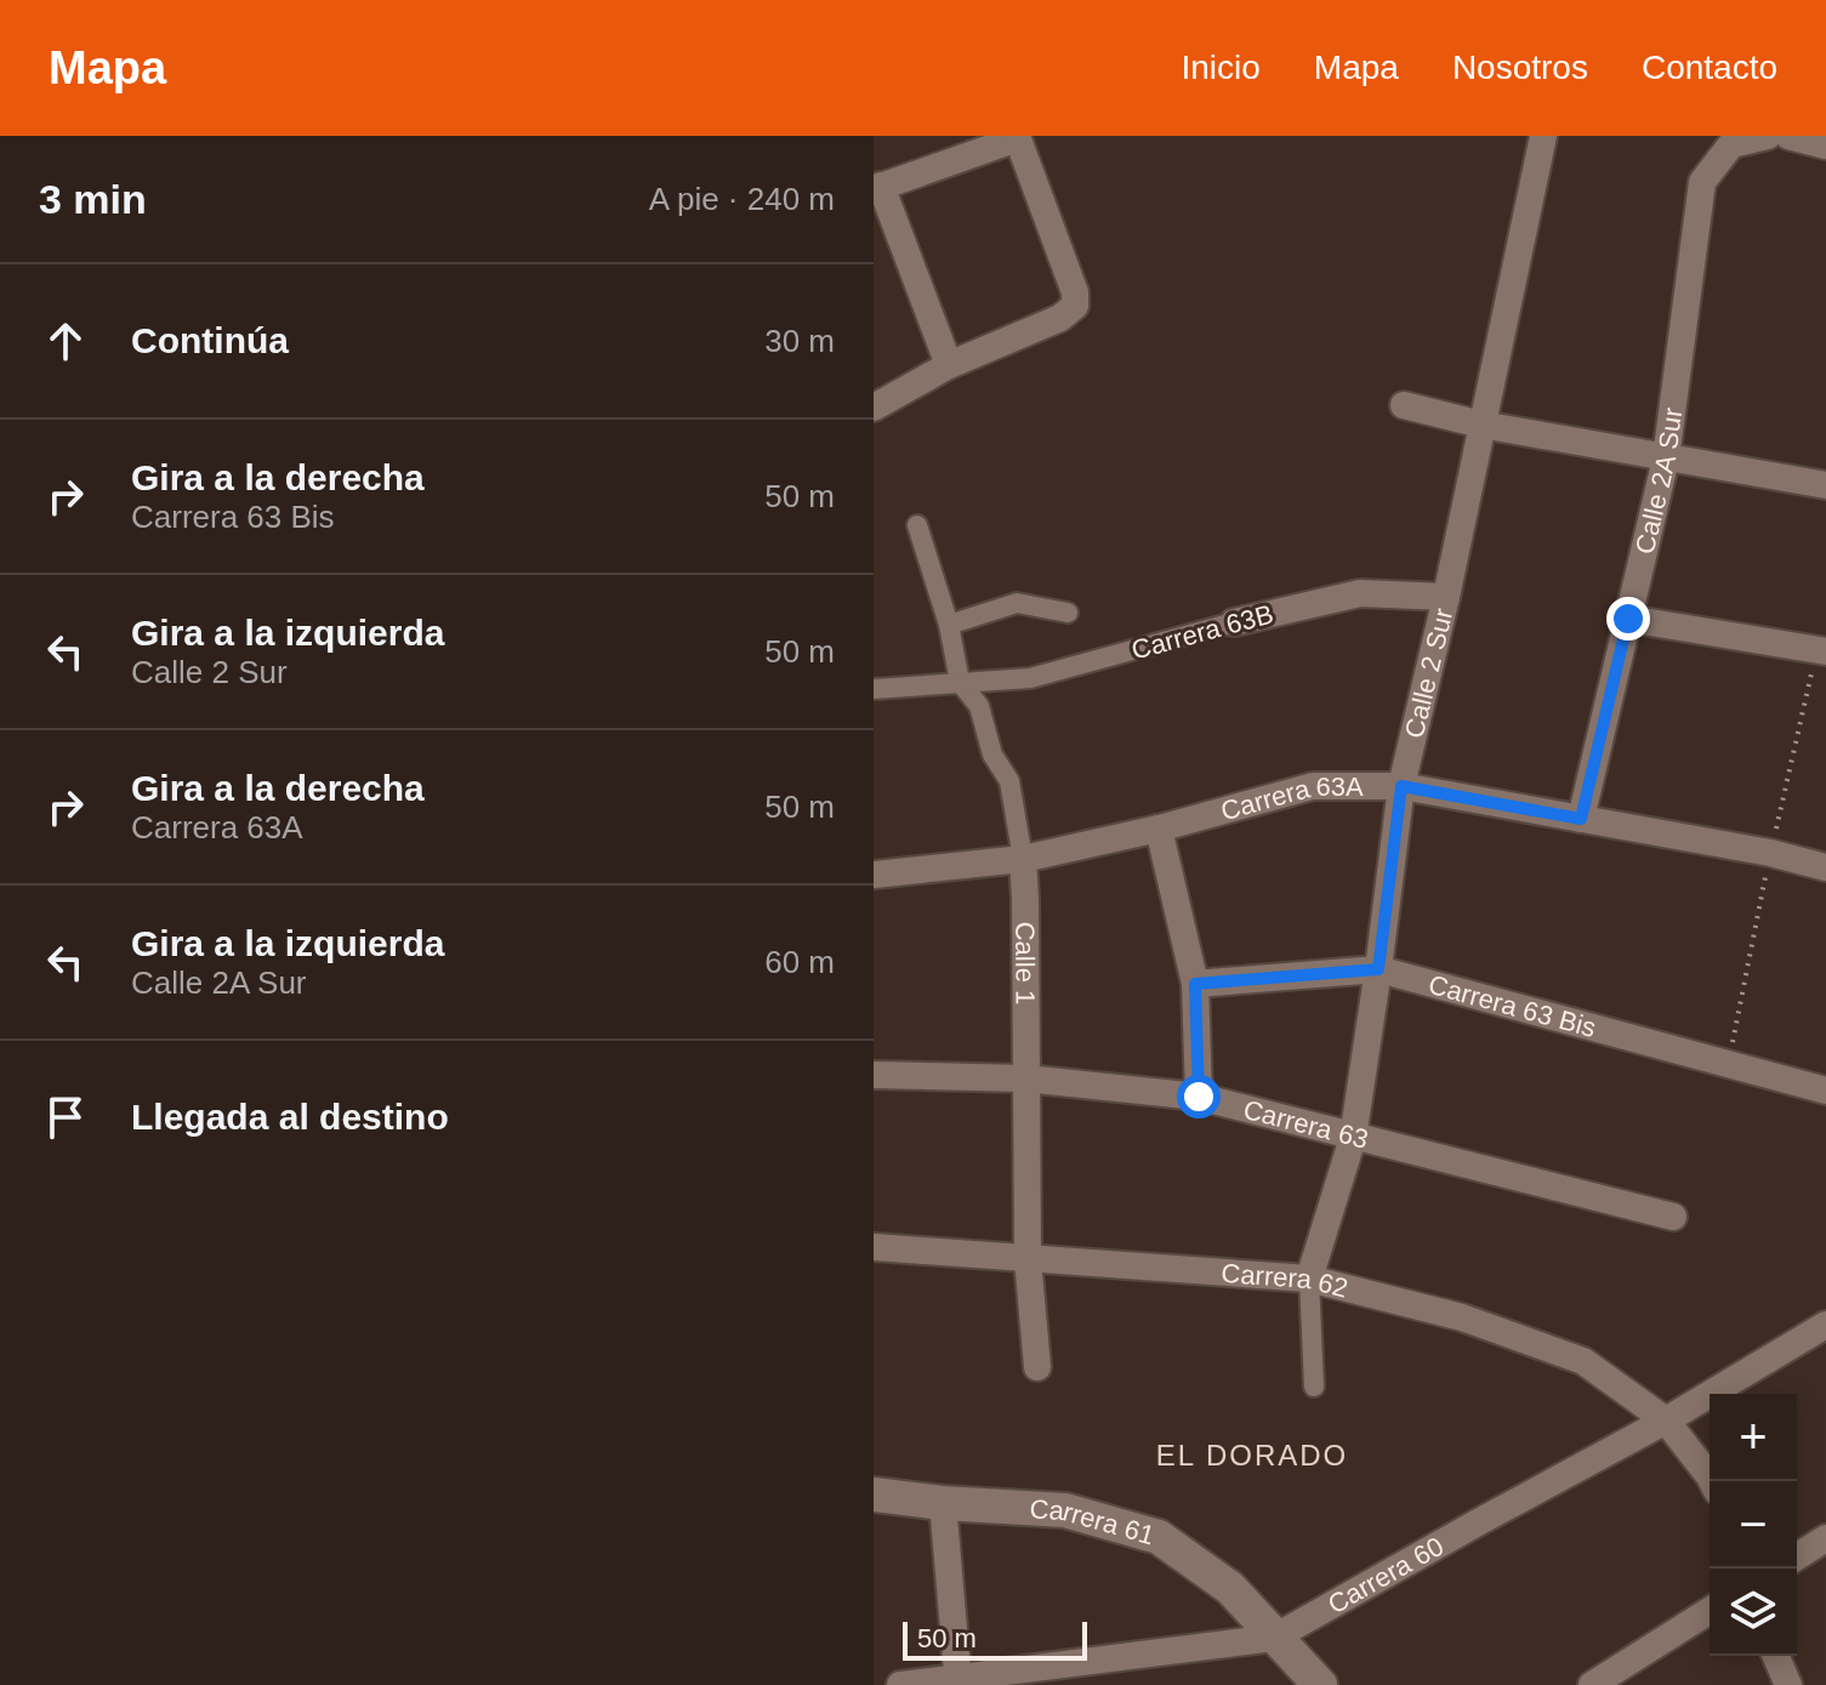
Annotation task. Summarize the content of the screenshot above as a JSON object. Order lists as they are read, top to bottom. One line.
{"streets":{"street":["Calle 2A Sur","Carrera 63B","Calle 2 Sur","Carrera 63A","Calle 1","Carrera 63 Bis","Carrera 63","Carrera 62","Carrera 61","Carrera 60"]},"crossings":[["Calle 2A Sur","Carrera 63A"],["Carrera 63B","Calle 2 Sur"],["Carrera 63B","Calle 1"],["Calle 2 Sur","Carrera 63A"],["Calle 2 Sur","Carrera 63 Bis"],["Calle 2 Sur","Carrera 63"],["Calle 2 Sur","Carrera 62"],["Carrera 63A","Calle 1"],["Calle 1","Carrera 63"],["Calle 1","Carrera 62"],["Carrera 62","Carrera 60"],["Carrera 61","Carrera 60"]],"districts":["EL DORADO"],"scale_bar":"50 m","page":{"header":"Mapa","nav":["Inicio","Mapa","Nosotros","Contacto"],"heading":["3 min","A pie · 240 m"],"list":[["Continúa","30 m"],["Gira a la derecha","Carrera 63 Bis","50 m"],["Gira a la izquierda","Calle 2 Sur","50 m"],["Gira a la derecha","Carrera 63A","50 m"],["Gira a la izquierda","Calle 2A Sur","60 m"],"Llegada al destino"],"map_buttons":["+","−"],"scale":"50 m"}}
